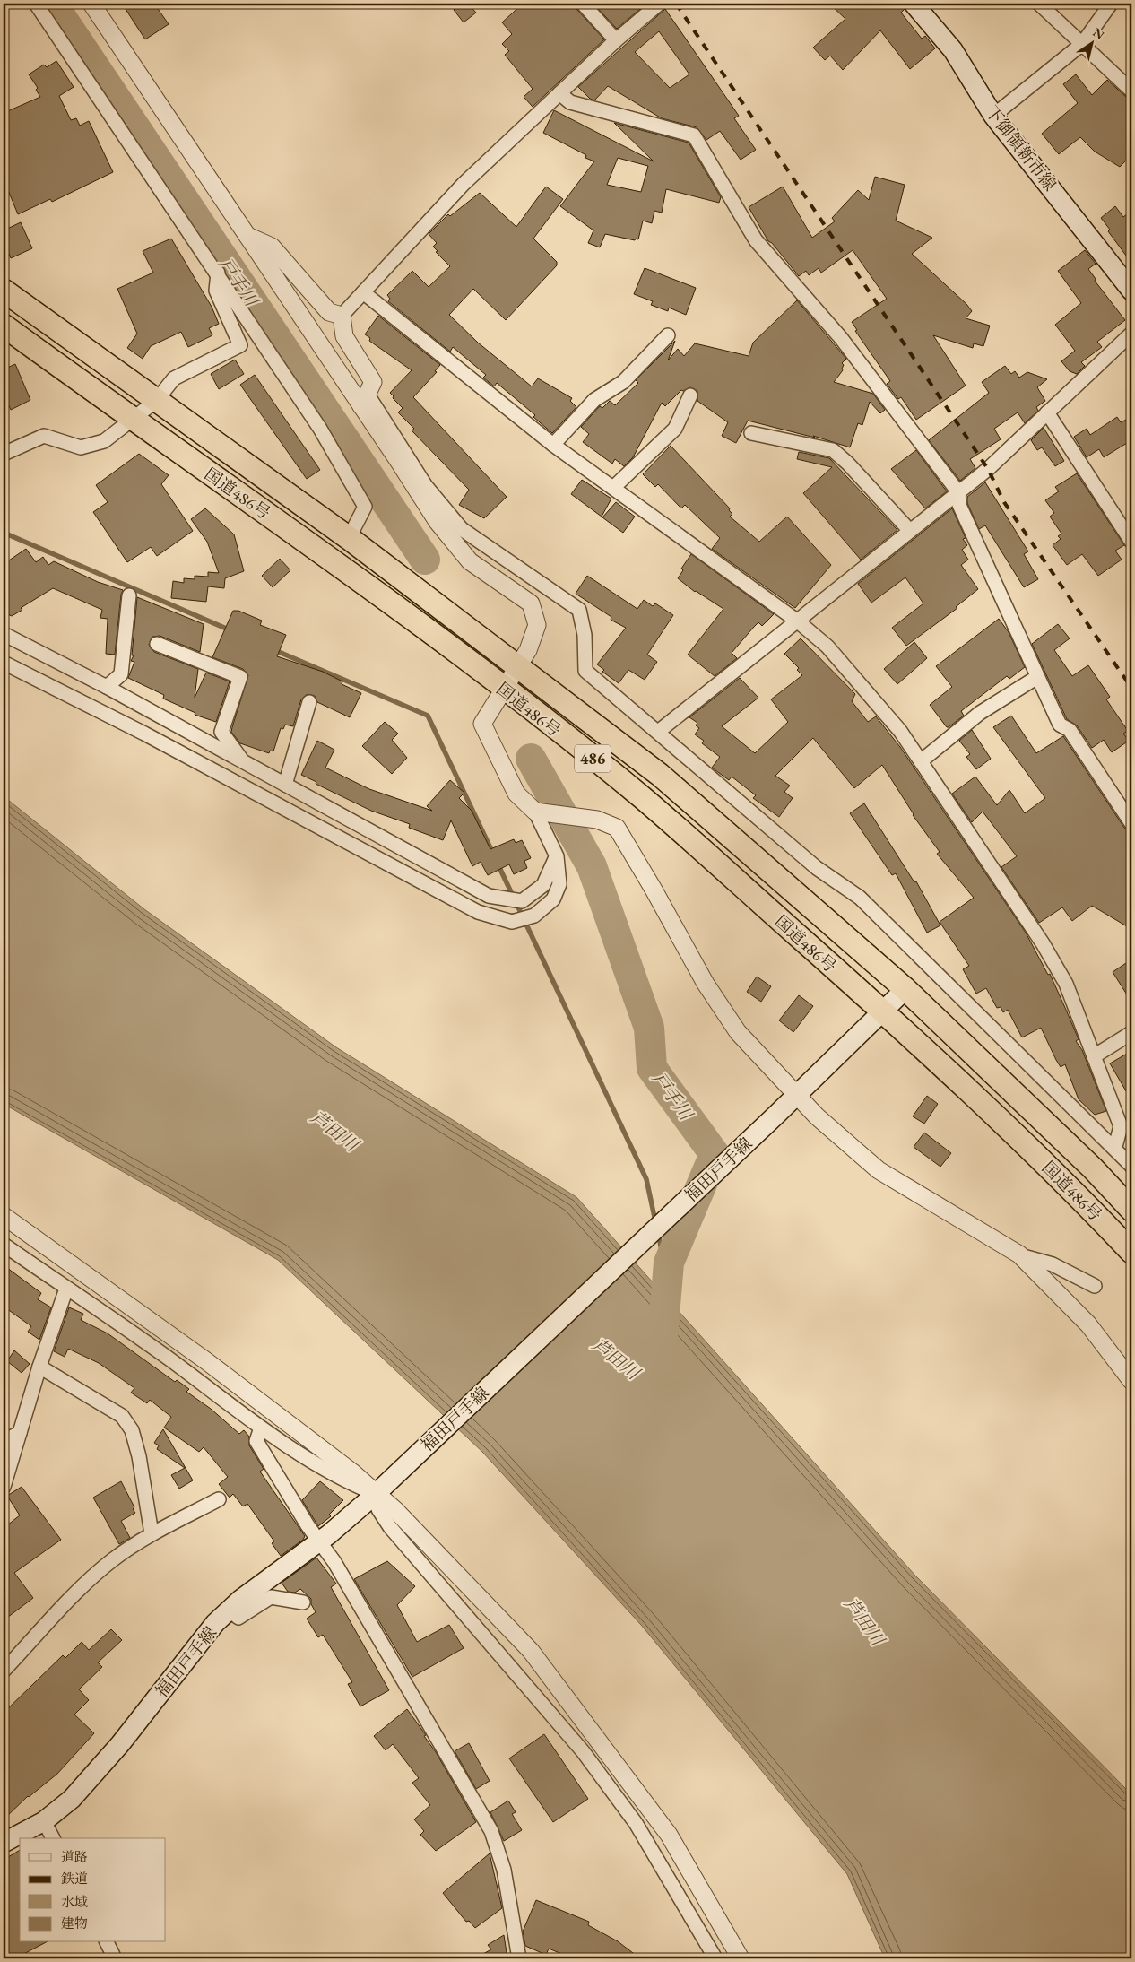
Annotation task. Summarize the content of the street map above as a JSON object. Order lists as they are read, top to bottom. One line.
{"streets":{"highway":["国道486号","486"],"main road":["下御領新市線","福田戸手線"]},"crossings":[["国道486号","福田戸手線"]],"water":["戸手川","芦田川"],"legend":["道路","鉄道","水域","建物"],"north":"top right"}
